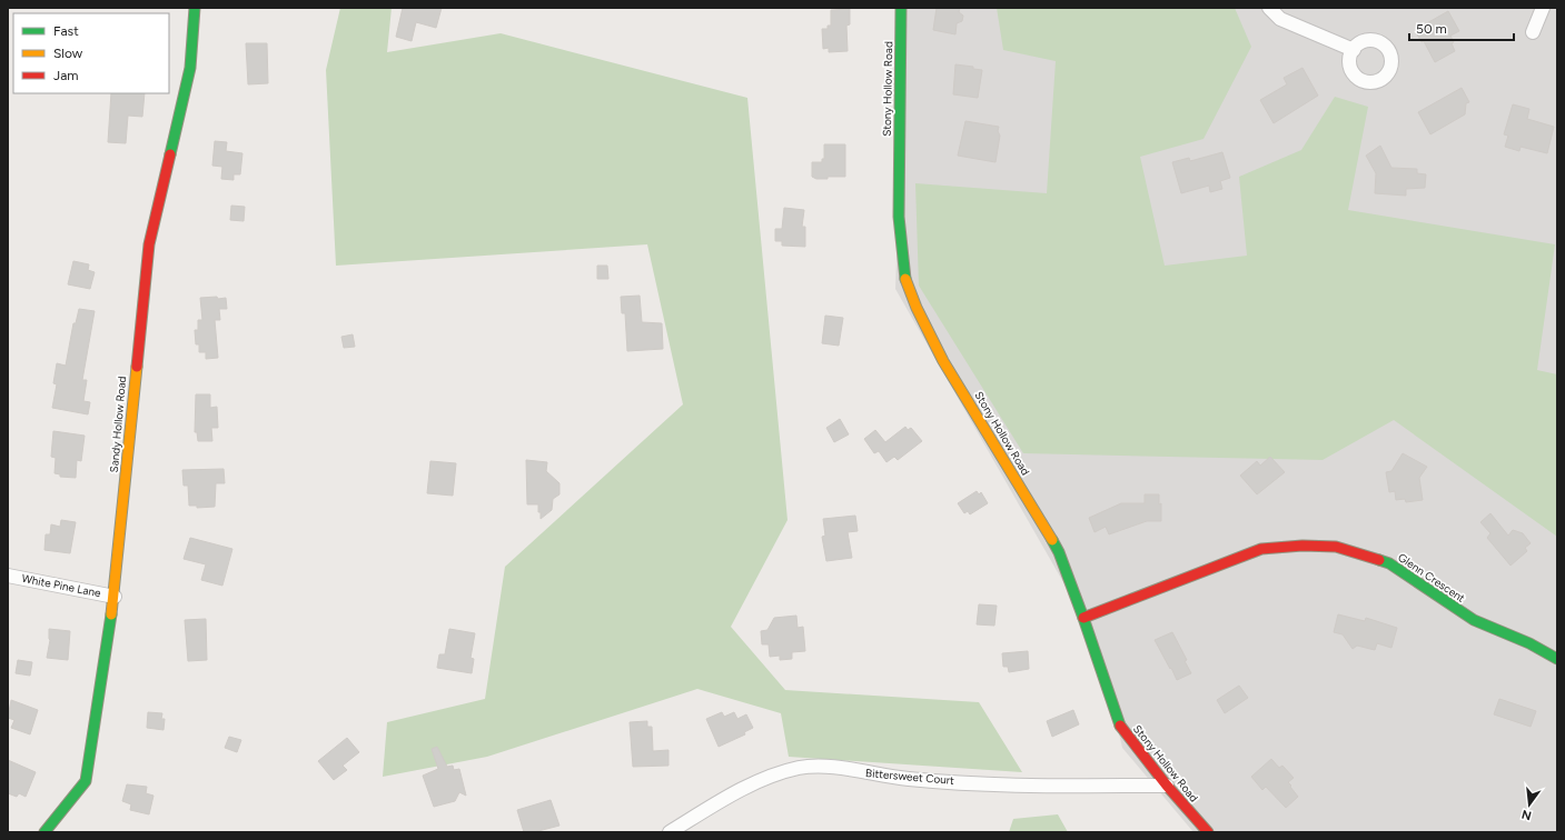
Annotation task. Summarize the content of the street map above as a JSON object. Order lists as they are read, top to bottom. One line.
{"streets":{"street":["Stony Hollow Road","Sandy Hollow Road","Glenn Crescent","White Pine Lane","Bittersweet Court"]},"crossings":[["Stony Hollow Road","Glenn Crescent"],["Stony Hollow Road","Bittersweet Court"],["Sandy Hollow Road","White Pine Lane"]],"legend":["Fast","Slow","Jam"],"scale_bar":"50 m","north":"bottom"}
